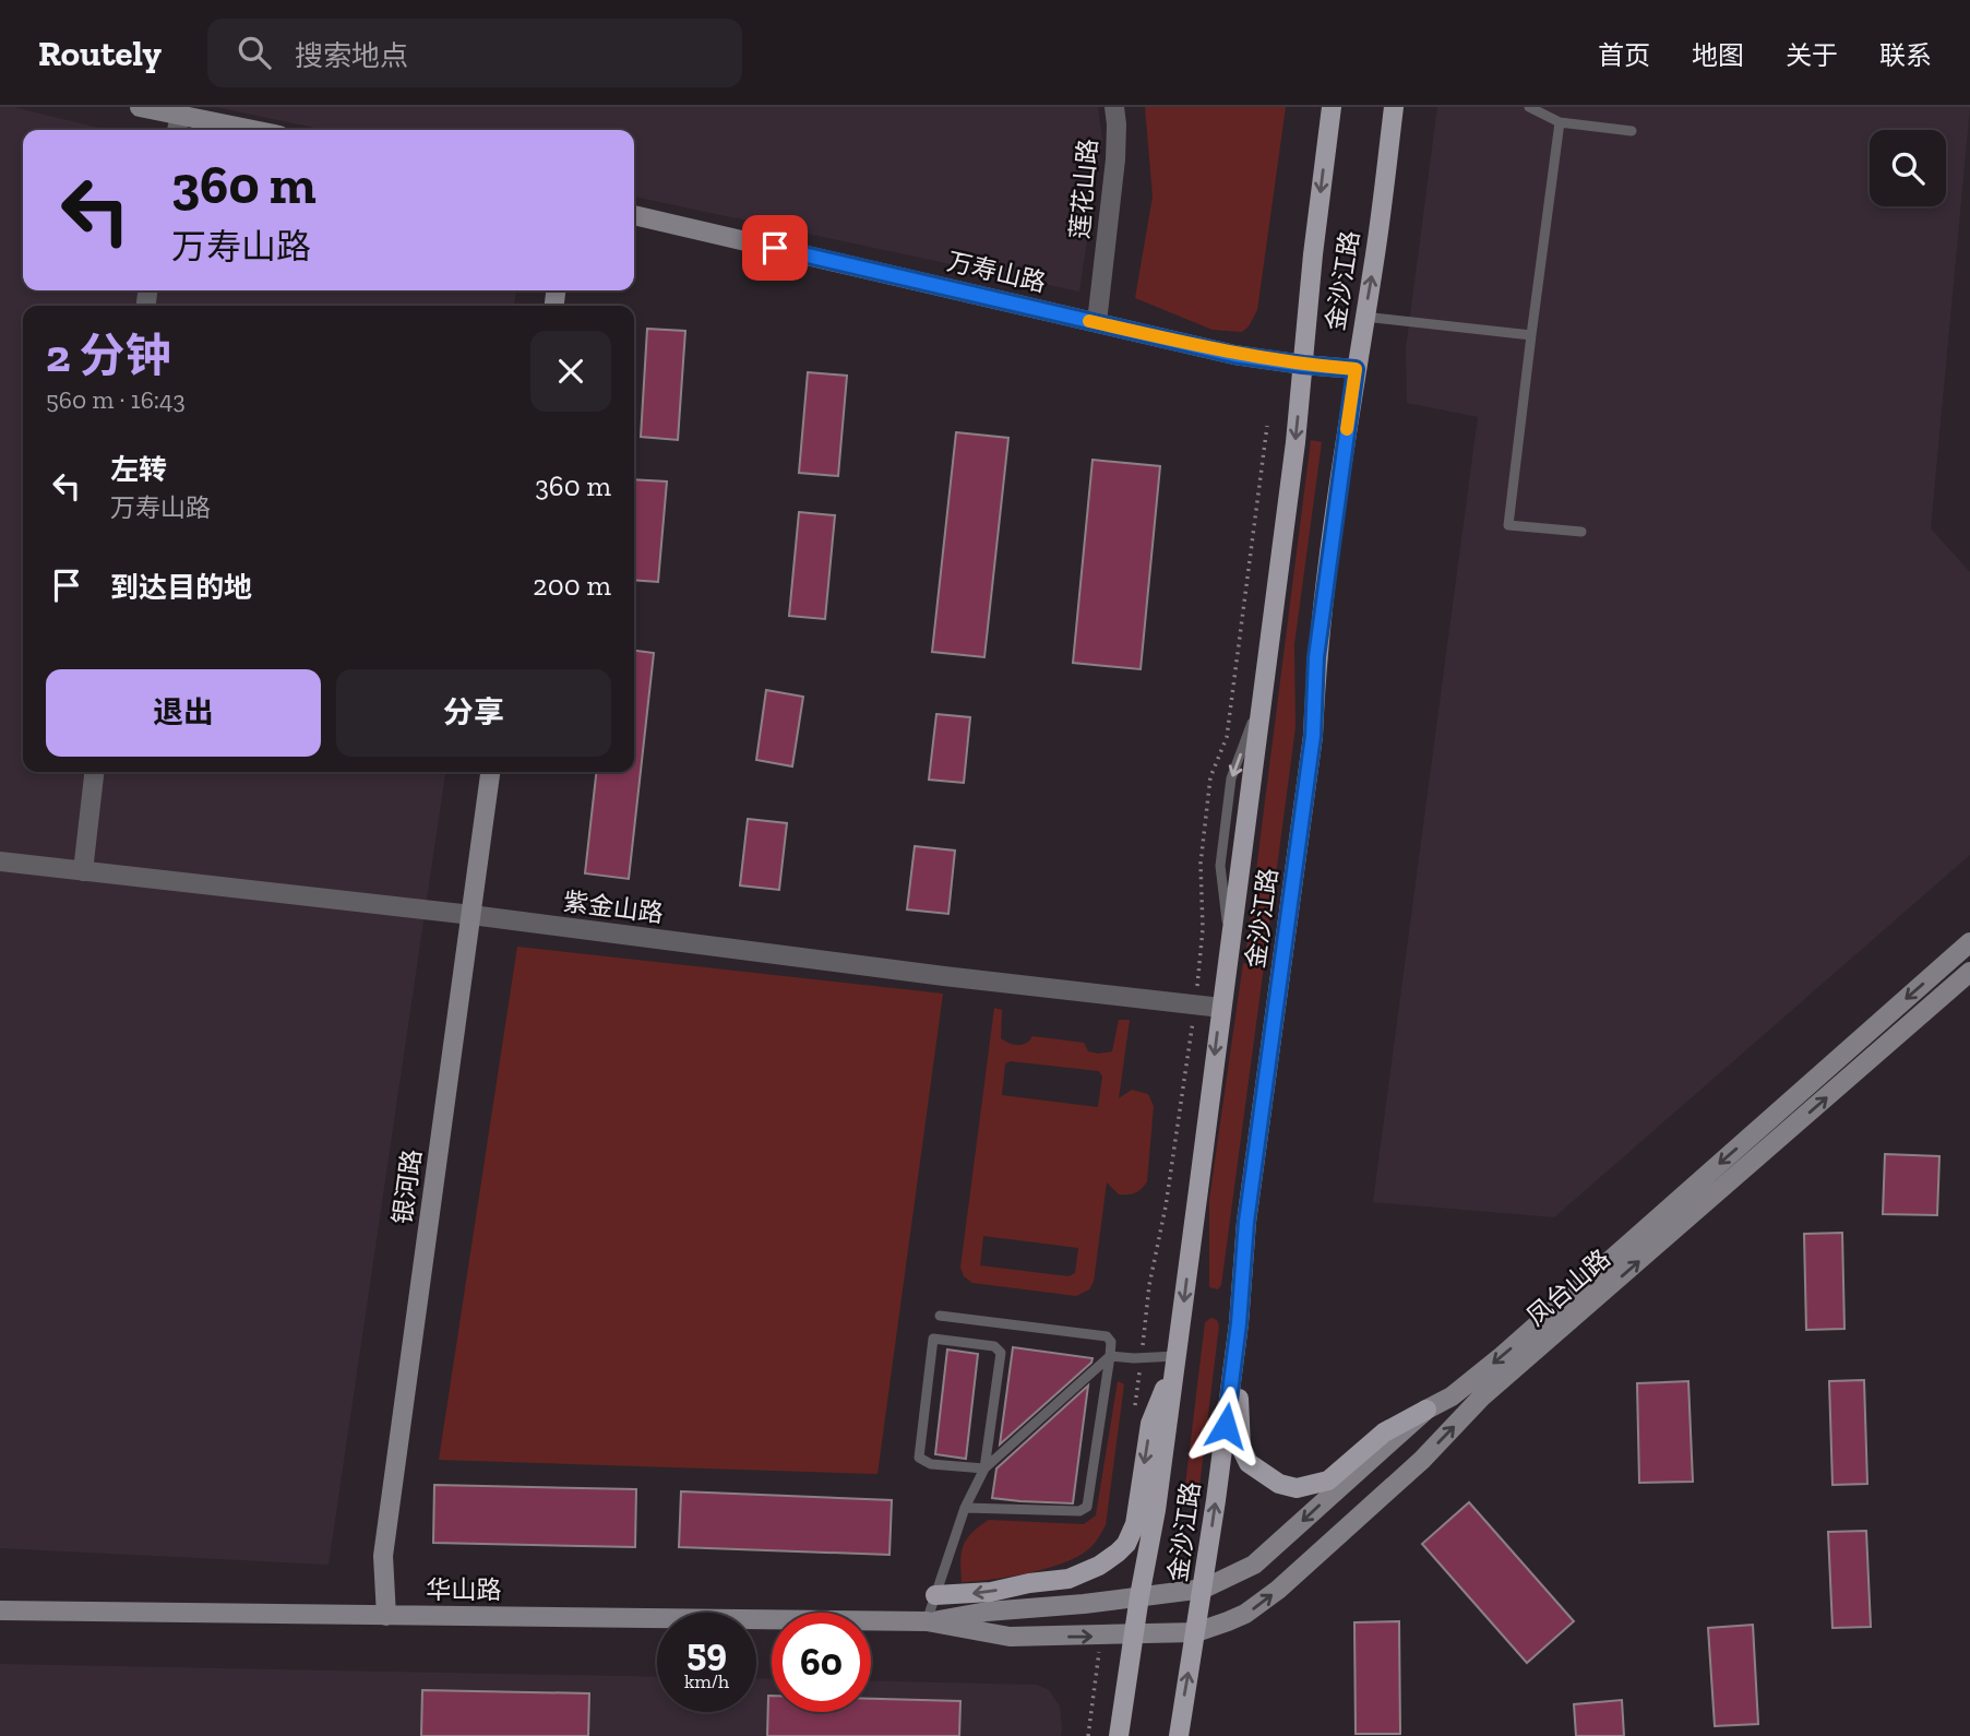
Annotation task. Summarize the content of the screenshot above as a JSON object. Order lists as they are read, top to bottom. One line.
{"streets":{"main road":["金沙江路"],"street":["莲花山路","万寿山路","紫金山路","银河路","凤台山路","华山路"]},"crossings":[["莲花山路","万寿山路"],["万寿山路","金沙江路"],["金沙江路","紫金山路"],["金沙江路","凤台山路"],["紫金山路","银河路"],["银河路","华山路"],["凤台山路","华山路"]],"page":{"header":"Routely","search":"搜索地点","nav":["首页","地图","关于","联系"],"turn":["360 m","万寿山路"],"heading":["2 分钟","560 m · 16:43"],"list":[{"name":"左转","note":"万寿山路","value":"360 m"},{"name":"到达目的地","value":"200 m"}],"buttons":["退出","分享"],"speed":"59 km/h","limit":"60"}}
